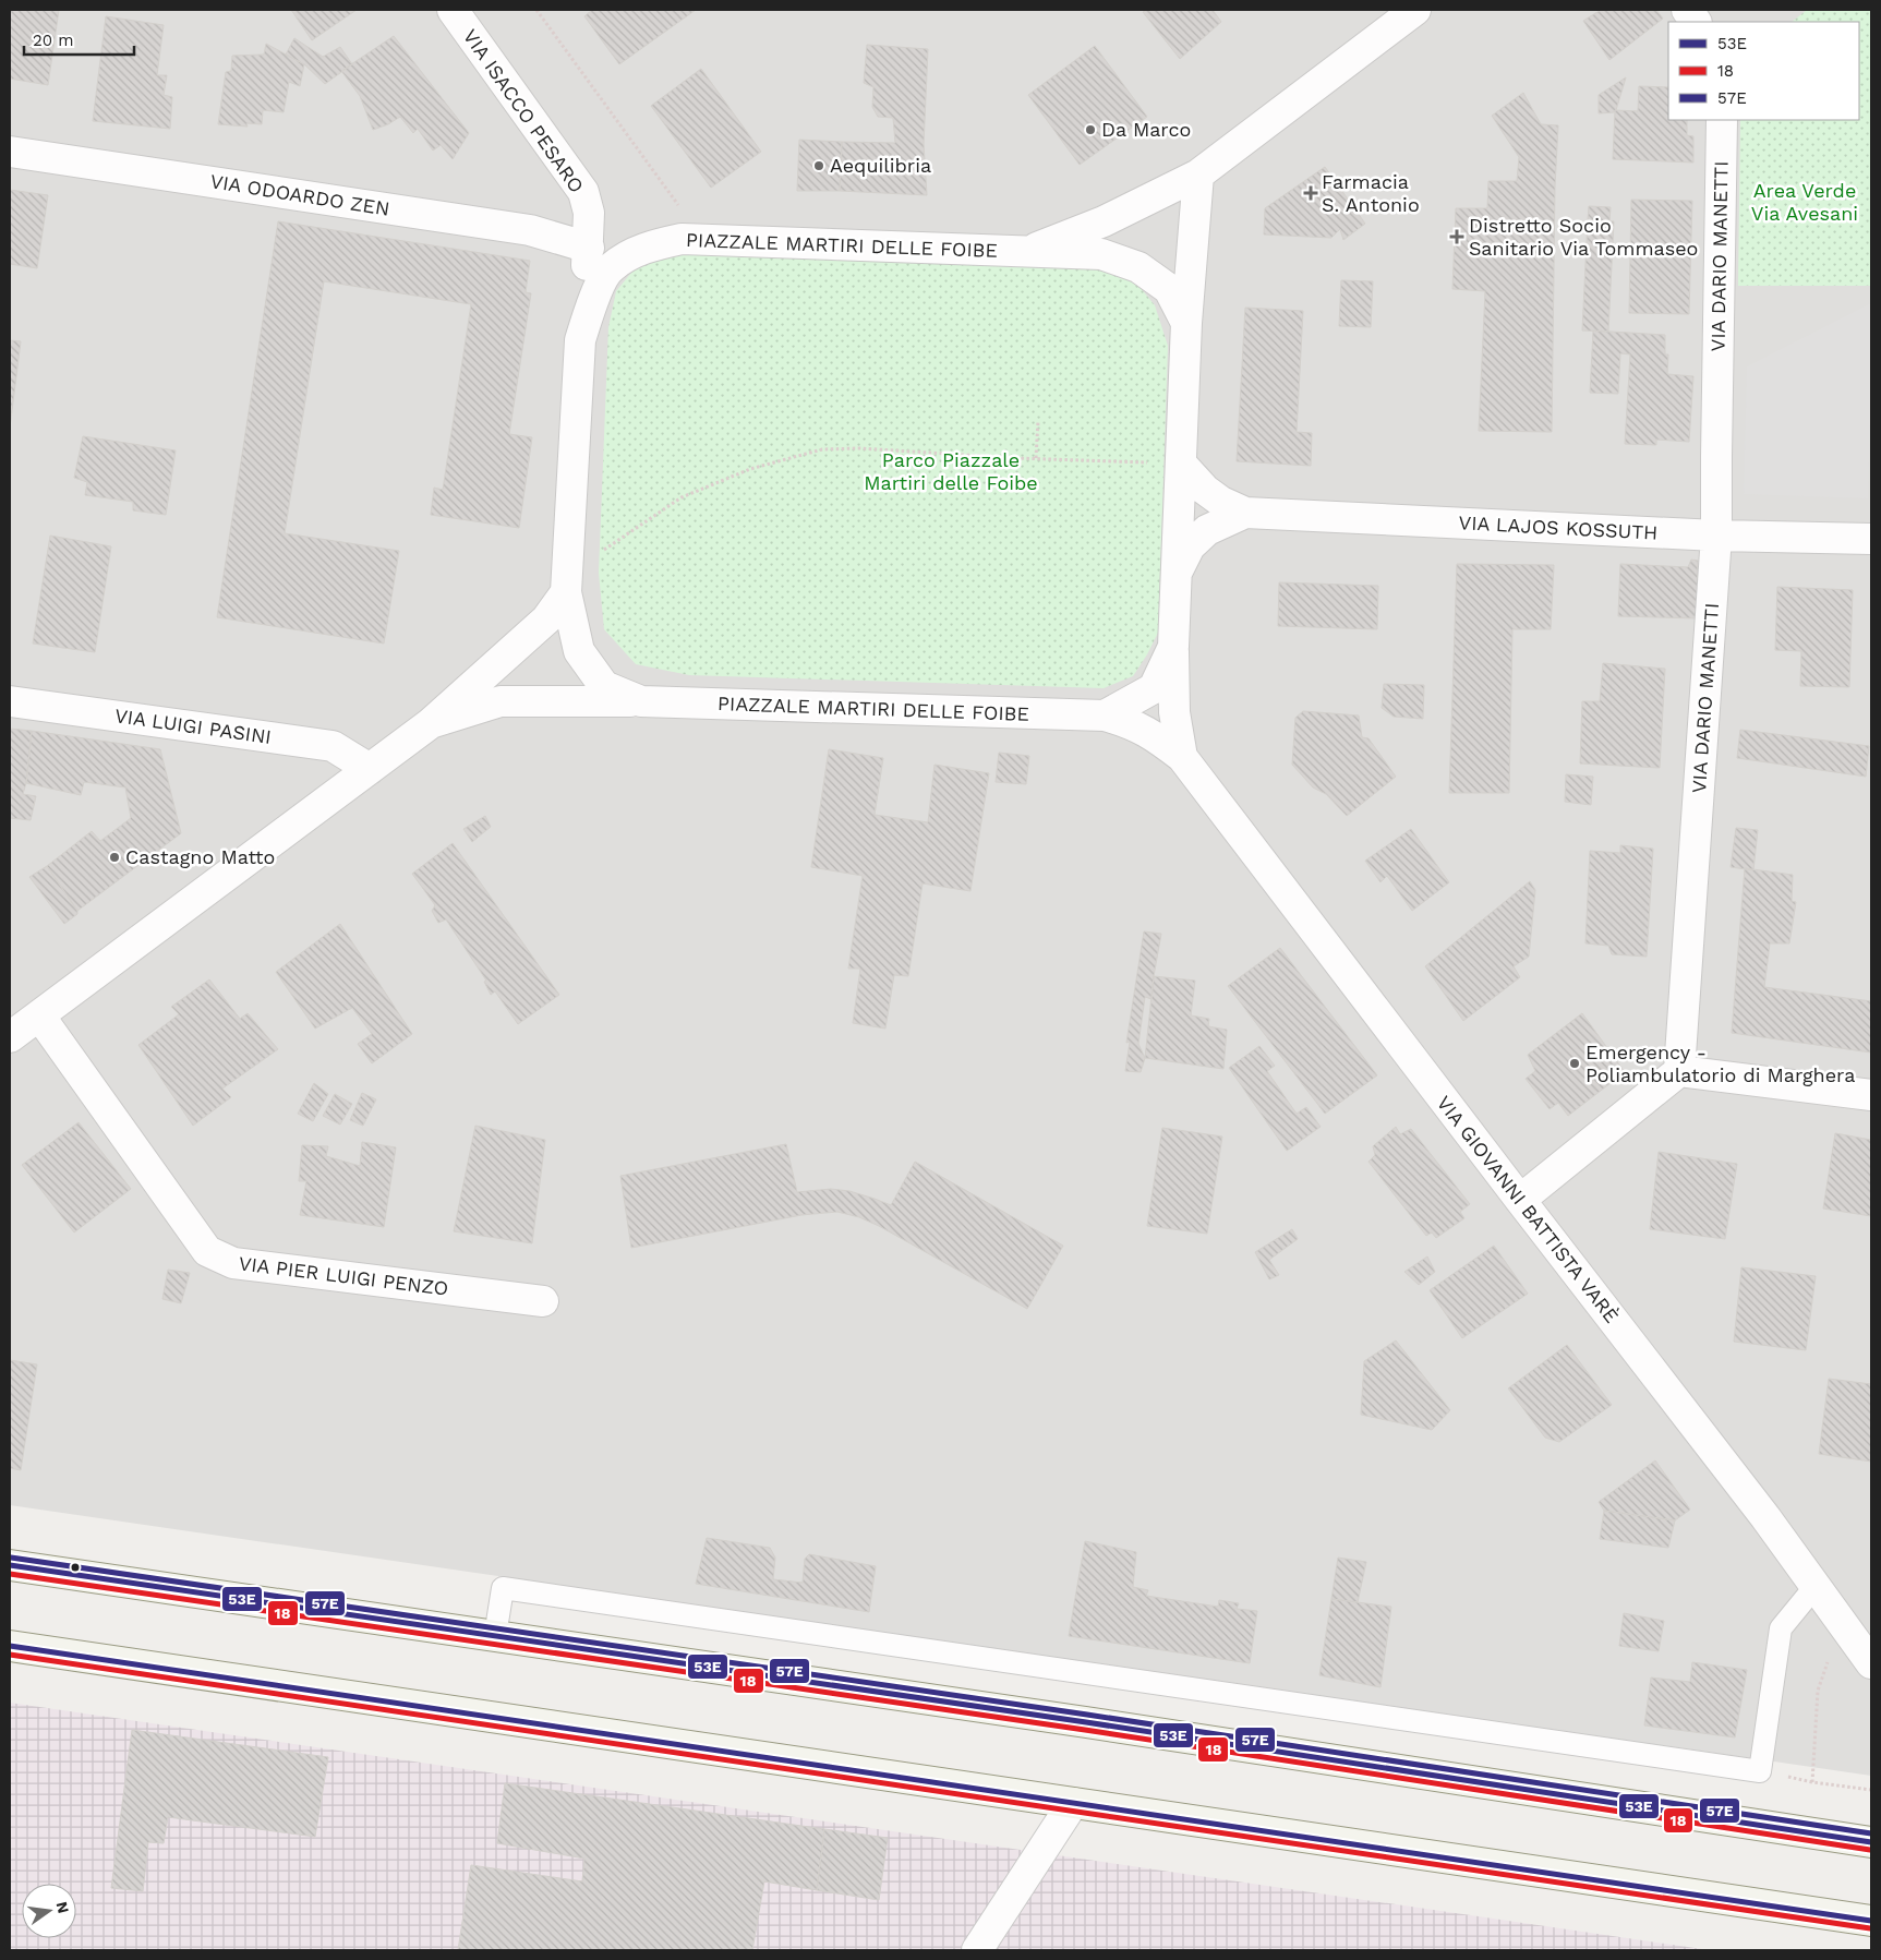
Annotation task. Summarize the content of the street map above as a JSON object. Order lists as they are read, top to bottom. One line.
{"streets":{"street":["VIA ISACCO PESARO","VIA ODOARDO ZEN","PIAZZALE MARTIRI DELLE FOIBE","VIA DARIO MANETTI","VIA LAJOS KOSSUTH","VIA LUIGI PASINI","VIA GIOVANNI BATTISTA VARÈ","VIA PIER LUIGI PENZO"]},"crossings":[["VIA ISACCO PESARO","VIA ODOARDO ZEN"],["VIA ISACCO PESARO","PIAZZALE MARTIRI DELLE FOIBE"],["VIA ODOARDO ZEN","PIAZZALE MARTIRI DELLE FOIBE"],["PIAZZALE MARTIRI DELLE FOIBE","VIA LAJOS KOSSUTH"],["PIAZZALE MARTIRI DELLE FOIBE","VIA GIOVANNI BATTISTA VARÈ"],["VIA DARIO MANETTI","VIA LAJOS KOSSUTH"]],"parks":["Area Verde Via Avesani","Parco Piazzale Martiri delle Foibe"],"places":{"other":["Da Marco","Aequilibria","Castagno Matto","Emergency - Poliambulatorio di Marghera"],"health":["Farmacia S. Antonio","Distretto Socio Sanitario Via Tommaseo"]},"lines":["transit line 57E","transit line 53E","transit line 18"],"legend":["53E","18","57E"],"scale_bar":"20 m","north":"right"}
